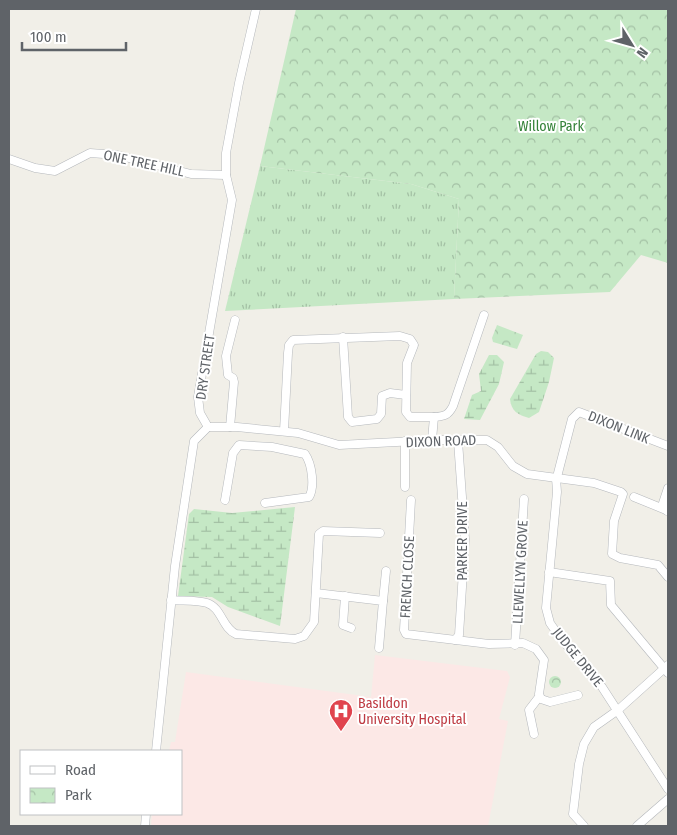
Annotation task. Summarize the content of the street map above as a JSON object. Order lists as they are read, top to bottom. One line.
{"streets":{"street":["ONE TREE HILL","DRY STREET","DIXON LINK","DIXON ROAD","PARKER DRIVE","LLEWELLYN GROVE","FRENCH CLOSE","JUDGE DRIVE"]},"crossings":[["ONE TREE HILL","DRY STREET"],["DRY STREET","DIXON ROAD"],["DIXON LINK","DIXON ROAD"],["DIXON LINK","JUDGE DRIVE"],["DIXON ROAD","PARKER DRIVE"],["DIXON ROAD","JUDGE DRIVE"],["PARKER DRIVE","FRENCH CLOSE"],["LLEWELLYN GROVE","FRENCH CLOSE"]],"parks":["Willow Park"],"places":{"hospital":["Basildon University Hospital"]},"legend":["Road","Park"],"scale_bar":"100 m","north":"bottom right"}
